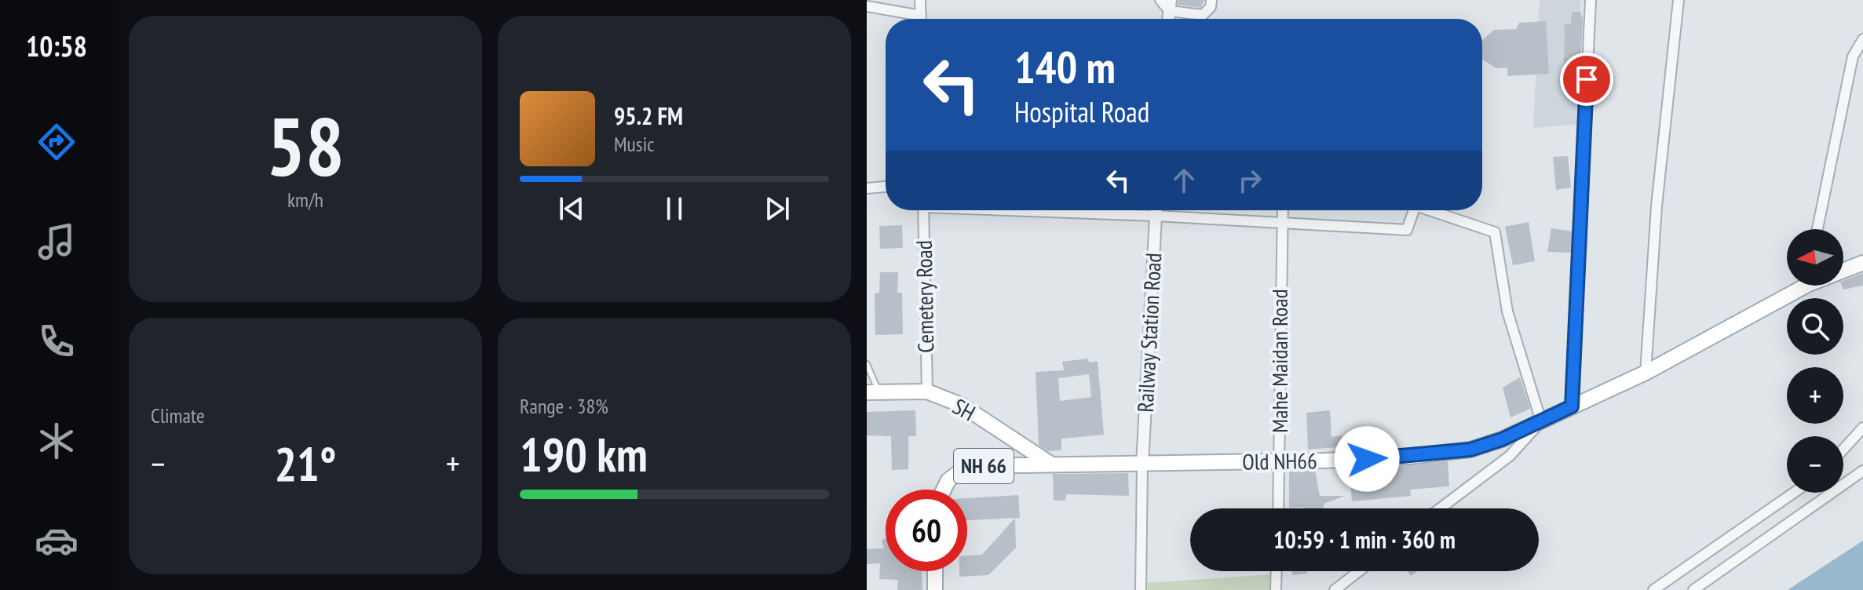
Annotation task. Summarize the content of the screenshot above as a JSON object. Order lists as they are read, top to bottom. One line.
{"streets":{"main road":["SH","Old NH66","NH 66"],"street":["Cemetery Road","Railway Station Road","Mahe Maidan Road"]},"crossings":[["Cemetery Road","SH"],["Railway Station Road","Old NH66"],["Mahe Maidan Road","Old NH66"],["SH","Old NH66"]],"north":"left","page":{"tabs":"10:58","tile":[["58","km/h"],"Climate",["Range · 38%","190 km"]],"turn":["140 m","Hospital Road"],"song":["95.2 FM","Music"],"map_buttons":["+","−"],"heat":["−","21°","+"],"limit":"60","trip":"10:59 · 1 min · 360 m"}}
